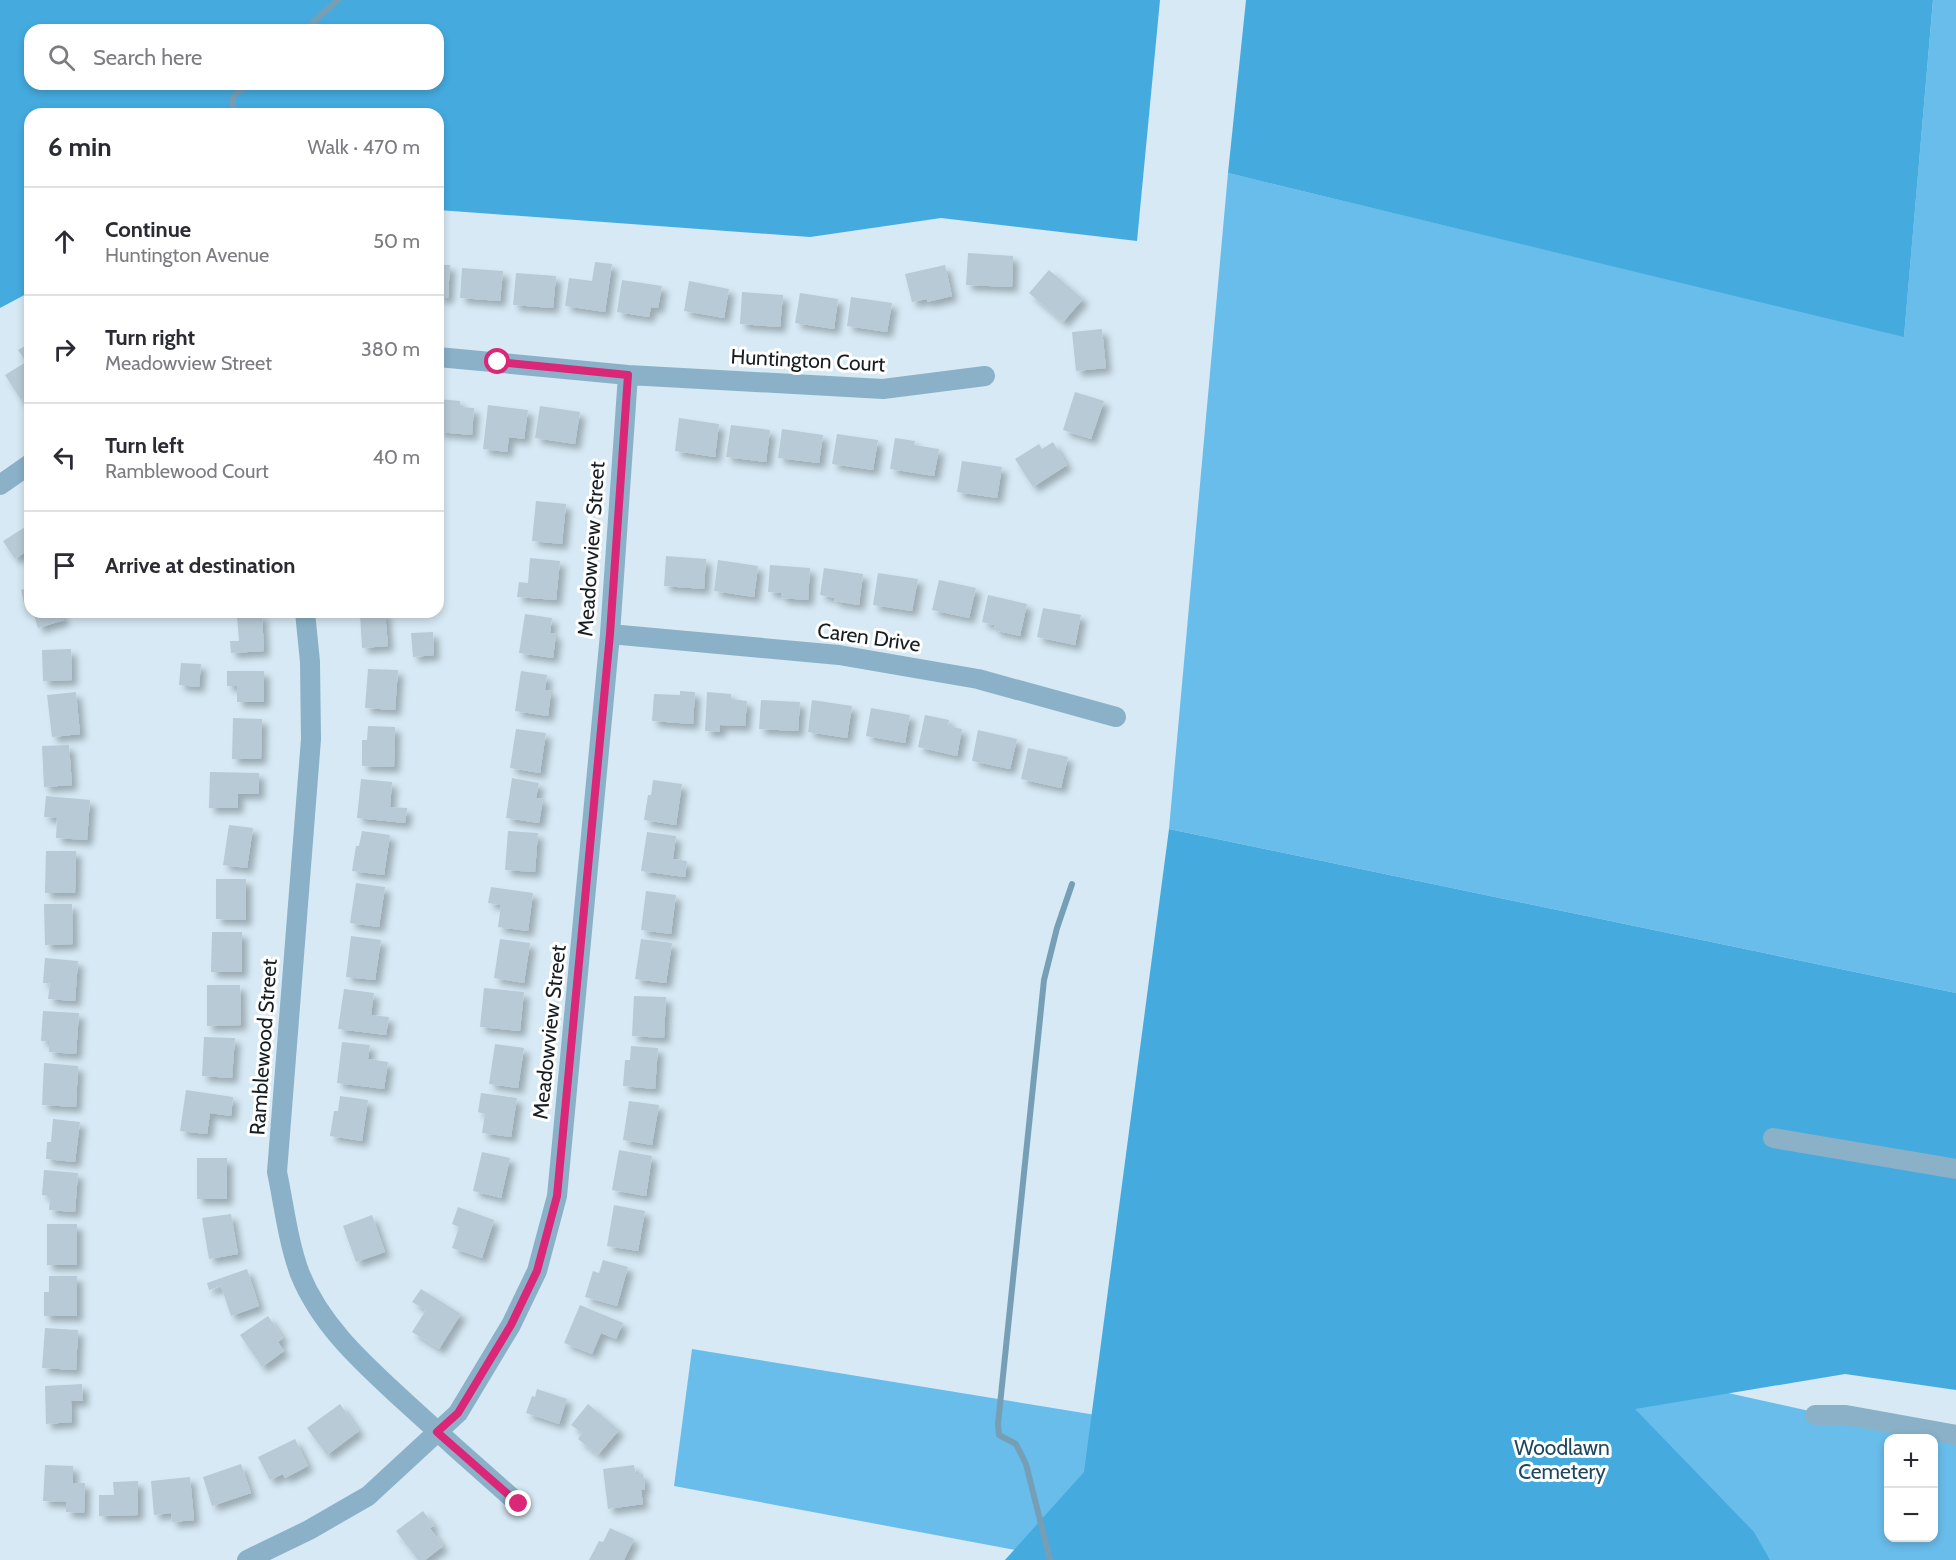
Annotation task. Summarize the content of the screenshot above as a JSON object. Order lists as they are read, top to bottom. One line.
{"streets":{"street":["Huntington Court","Meadowview Street","Caren Drive","Ramblewood Street"]},"crossings":[["Huntington Court","Meadowview Street"],["Meadowview Street","Caren Drive"],["Meadowview Street","Ramblewood Street"]],"parks":["Woodlawn Cemetery"],"page":{"search":"Search here","heading":["6 min","Walk · 470 m"],"list":[["Continue","Huntington Avenue","50 m"],["Turn right","Meadowview Street","380 m"],["Turn left","Ramblewood Court","40 m"],"Arrive at destination"],"map_buttons":["+","−"]}}
